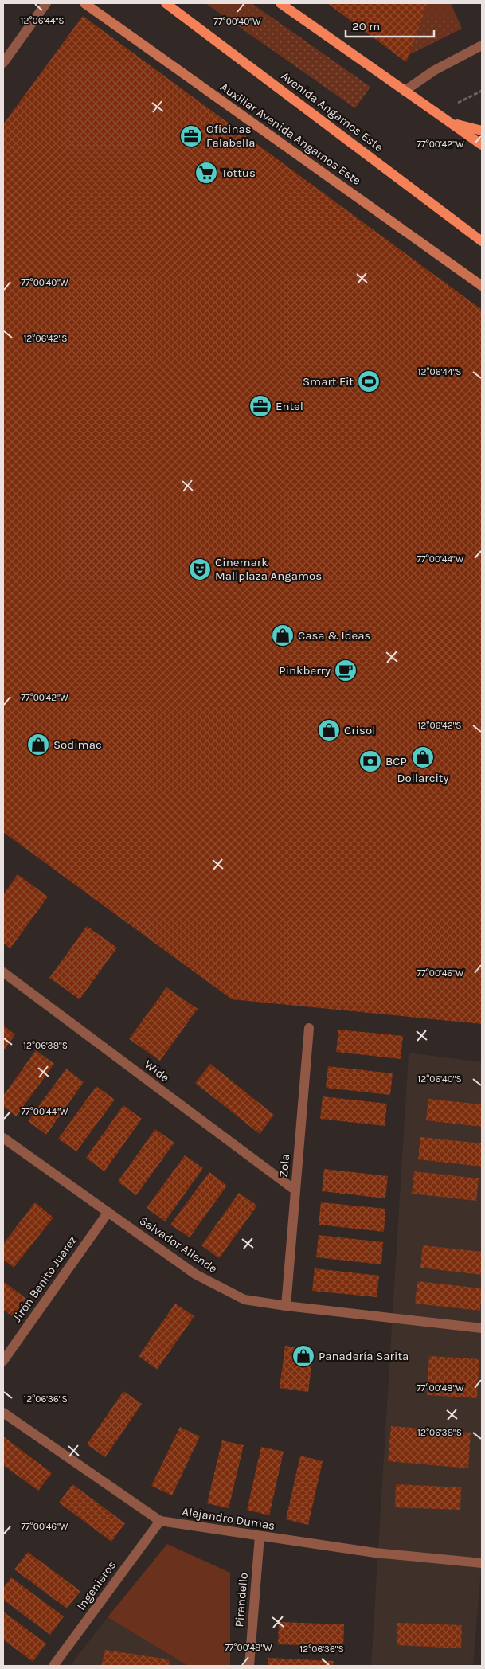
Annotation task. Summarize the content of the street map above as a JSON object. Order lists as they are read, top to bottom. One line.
{"streets":{"main road":["Avenida Angamos Este"],"street":["Auxiliar Avenida Angamos Este","Wide","Zola","Salvador Allende","Jirón Benito Juarez","Alejandro Dumas","Ingenieros","Pirandello"]},"crossings":[["Wide","Zola"],["Zola","Salvador Allende"],["Salvador Allende","Jirón Benito Juarez"],["Alejandro Dumas","Ingenieros"],["Alejandro Dumas","Pirandello"]],"places":{"office":["Oficinas Falabella","Entel"],"supermarket":["Tottus"],"sports":["Smart Fit"],"theatre":["Cinemark Mallplaza Angamos"],"shop":["Casa & Ideas","Crisol","Sodimac","Dollarcity","Panadería Sarita"],"cafe":["Pinkberry"],"bank":["BCP"]},"scale_bar":"20 m","coordinates":["12°06'44\"S","77°00'40\"W","77°00'42\"W","12°06'42\"S","77°00'44\"W","77°00'46\"W","12°06'38\"S","12°06'40\"S","77°00'48\"W","12°06'36\"S"]}
